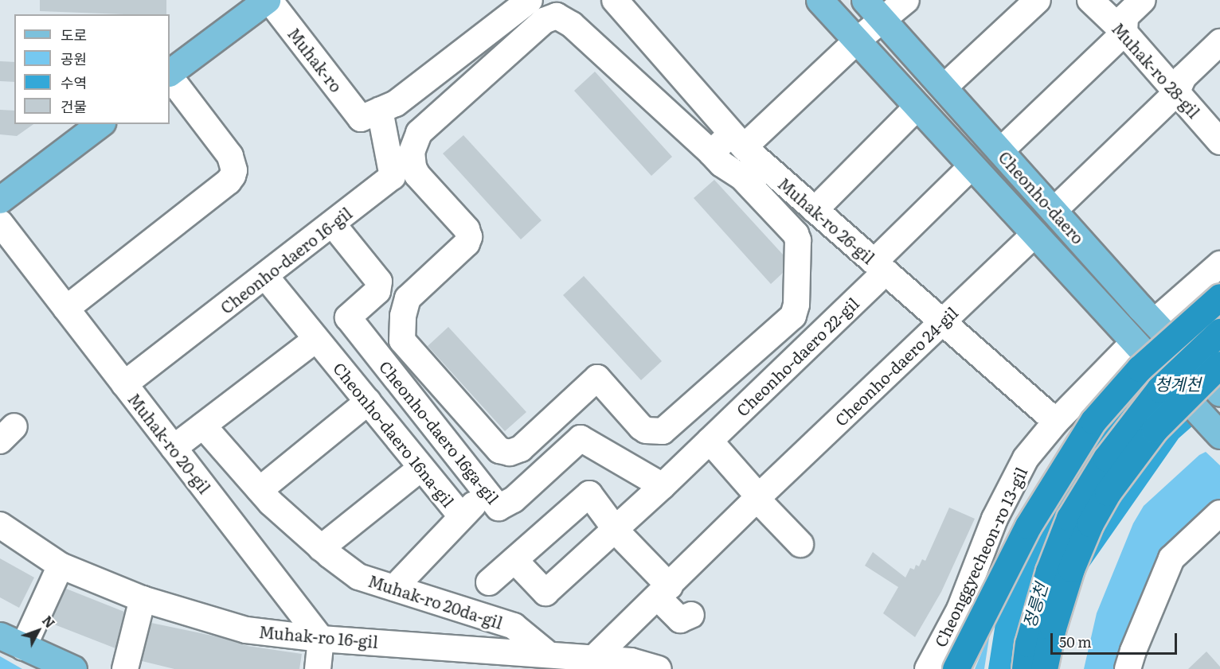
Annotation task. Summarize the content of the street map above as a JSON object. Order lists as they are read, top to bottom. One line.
{"streets":{"main road":["Muhak-ro","Cheonho-daero"],"street":["Muhak-ro 28-gil","Muhak-ro 26-gil","Cheonho-daero 16-gil","Cheonho-daero 22-gil","Cheonho-daero 24-gil","Cheonho-daero 16ga-gil","Cheonho-daero 16na-gil","Muhak-ro 20-gil","Cheonggyecheon-ro 13-gil","Muhak-ro 20da-gil","Muhak-ro 16-gil"]},"crossings":[["Muhak-ro","Cheonho-daero 16-gil"],["Cheonho-daero","Cheonho-daero 22-gil"],["Cheonho-daero","Cheonho-daero 24-gil"],["Cheonho-daero","Cheonggyecheon-ro 13-gil"],["Muhak-ro 26-gil","Cheonho-daero 22-gil"],["Muhak-ro 26-gil","Cheonho-daero 24-gil"],["Muhak-ro 26-gil","Cheonggyecheon-ro 13-gil"],["Cheonho-daero 16-gil","Cheonho-daero 16ga-gil"],["Cheonho-daero 16-gil","Cheonho-daero 16na-gil"],["Cheonho-daero 16-gil","Muhak-ro 20-gil"],["Cheonho-daero 22-gil","Cheonho-daero 16ga-gil"],["Cheonho-daero 24-gil","Muhak-ro 16-gil"],["Cheonho-daero 16na-gil","Muhak-ro 20da-gil"],["Muhak-ro 20-gil","Muhak-ro 16-gil"],["Muhak-ro 20da-gil","Muhak-ro 16-gil"]],"water":["청계천","정릉천"],"legend":["도로","공원","수역","건물"],"scale_bar":"50 m","north":"top right"}
